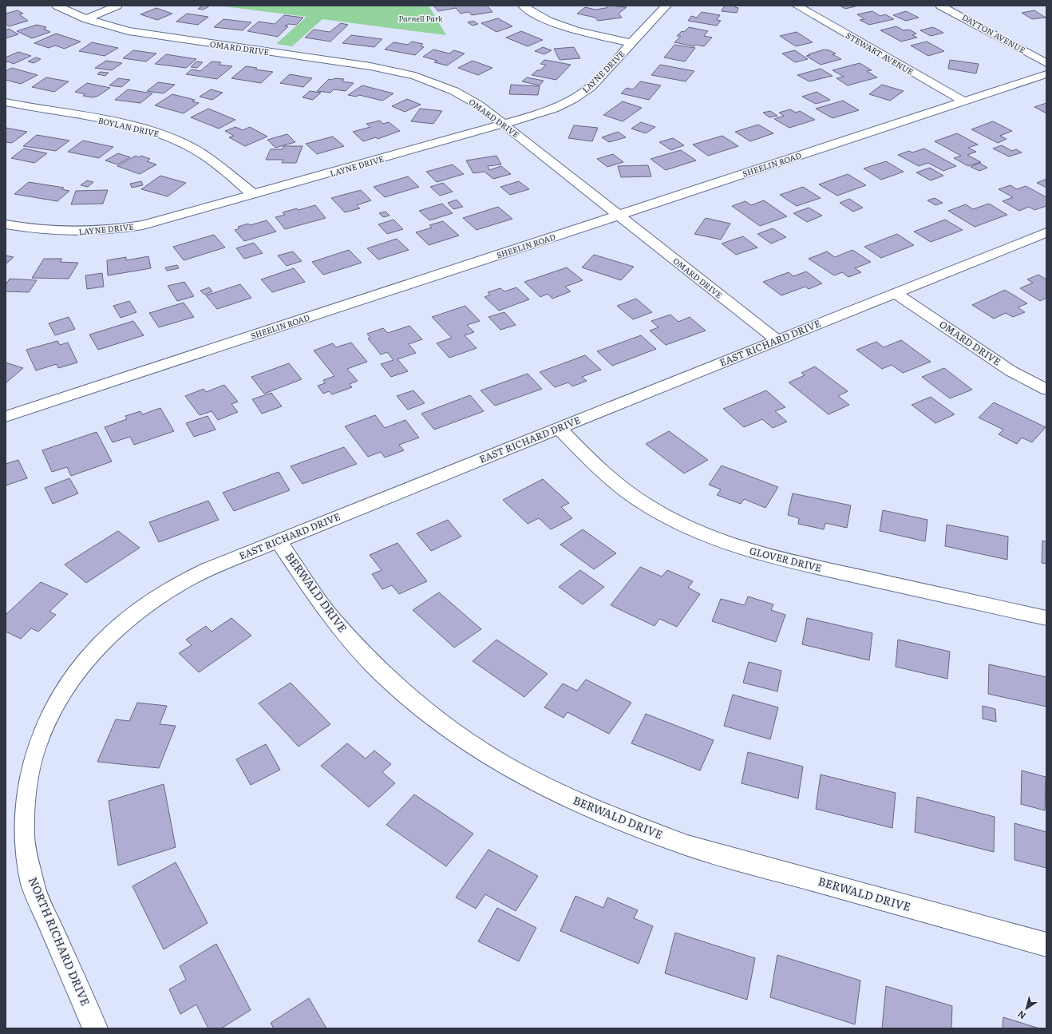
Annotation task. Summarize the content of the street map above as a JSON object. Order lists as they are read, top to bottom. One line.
{"streets":{"street":["DAYTON AVENUE","OMARD DRIVE","STEWART AVENUE","LAYNE DRIVE","BOYLAN DRIVE","SHEELIN ROAD","EAST RICHARD DRIVE","GLOVER DRIVE","BERWALD DRIVE","NORTH RICHARD DRIVE"]},"crossings":[["OMARD DRIVE","LAYNE DRIVE"],["OMARD DRIVE","SHEELIN ROAD"],["OMARD DRIVE","EAST RICHARD DRIVE"],["STEWART AVENUE","SHEELIN ROAD"],["LAYNE DRIVE","BOYLAN DRIVE"],["EAST RICHARD DRIVE","GLOVER DRIVE"],["EAST RICHARD DRIVE","BERWALD DRIVE"],["EAST RICHARD DRIVE","NORTH RICHARD DRIVE"]],"parks":["Parnell Park"],"north":"bottom left"}
